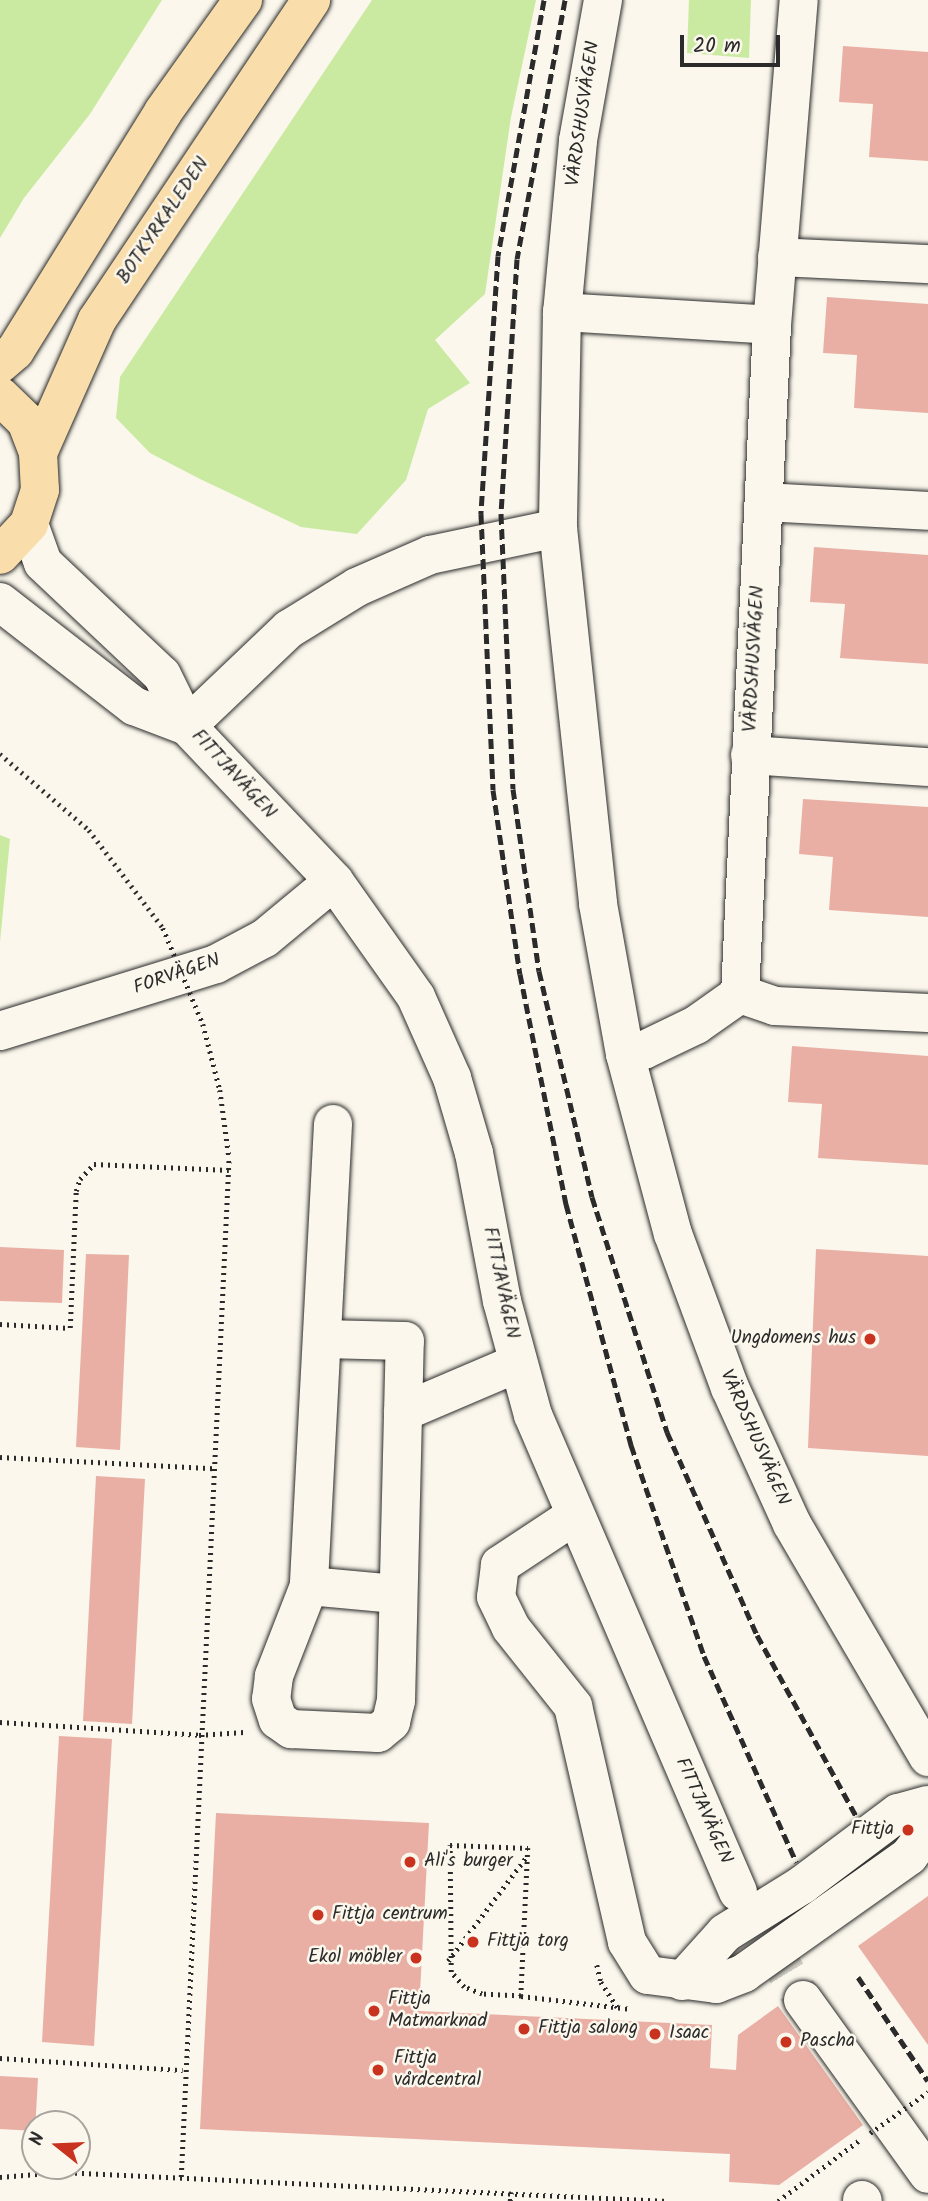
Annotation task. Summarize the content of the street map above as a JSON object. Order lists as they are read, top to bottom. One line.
{"streets":{"main road":["BOTKYRKALEDEN"],"street":["VÄRDSHUSVÄGEN","FITTJAVÄGEN","FORVÄGEN"]},"crossings":[["BOTKYRKALEDEN","FITTJAVÄGEN"],["FITTJAVÄGEN","FORVÄGEN"]],"places":["Ungdomens hus","Fittja","Ali's burger","Fittja centrum","Fittja torg","Ekol möbler","Fittja Matmarknad","Fittja salong","Isaac","Pascha","Fittja vårdcentral"],"scale_bar":"20 m","north":"left"}
